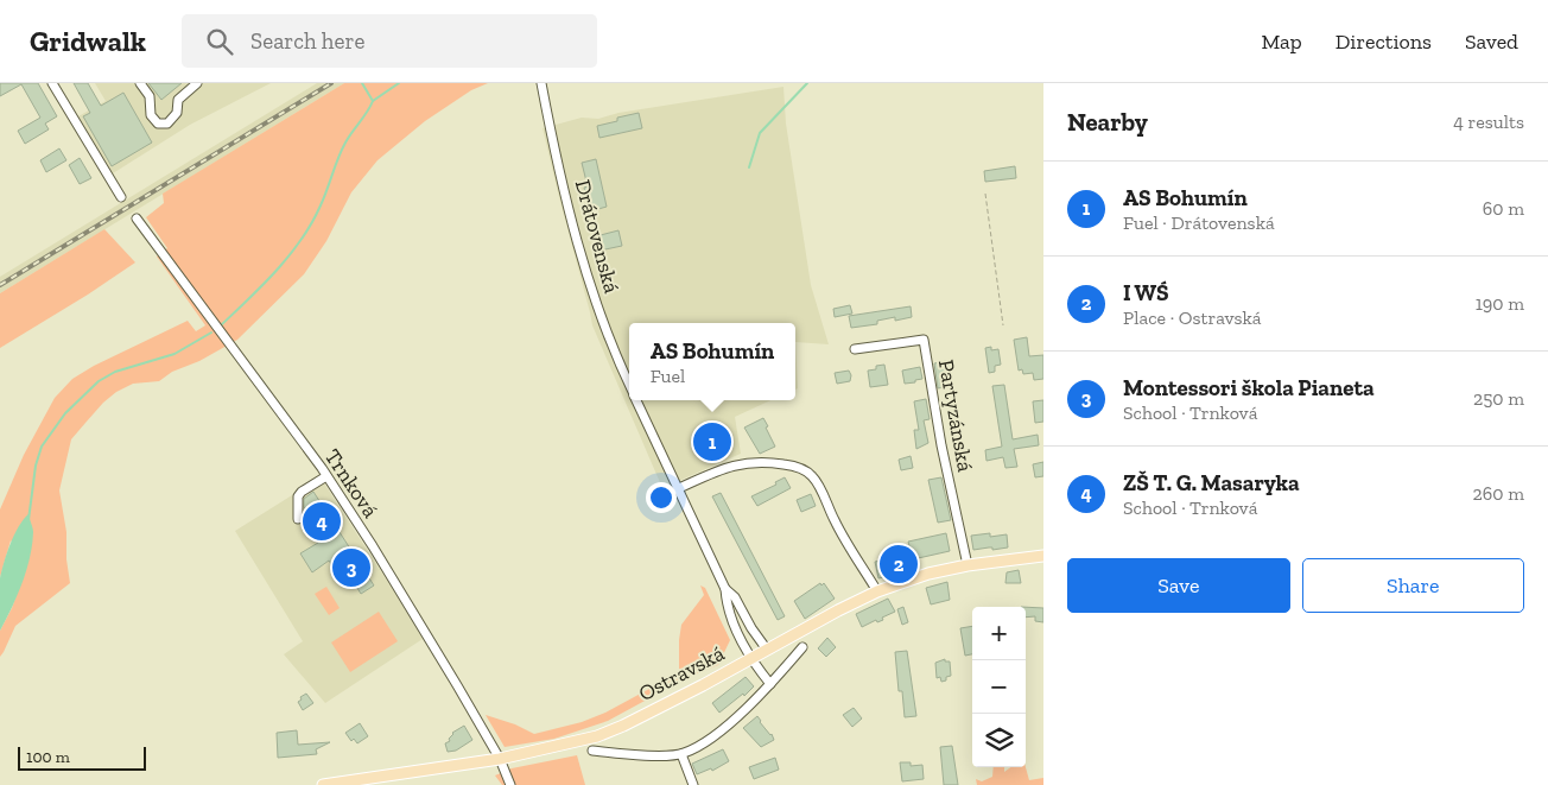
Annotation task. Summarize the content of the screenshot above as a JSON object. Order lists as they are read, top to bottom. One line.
{"streets":{"main road":["Ostravská"],"street":["Drátovenská","Partyzánská","Trnková"]},"crossings":[["Drátovenská","Ostravská"],["Partyzánská","Ostravská"],["Trnková","Ostravská"]],"scale_bar":"100 m","page":{"header":"Gridwalk","search":"Search here","nav":["Map","Directions","Saved"],"heading":["Nearby","4 results"],"list":[{"mark":"1","name":"AS Bohumín","note":"Fuel · Drátovenská","value":"60 m"},{"mark":"2","name":"I WŚ","note":"Place · Ostravská","value":"190 m"},{"mark":"3","name":"Montessori škola Pianeta","note":"School · Trnková","value":"250 m"},{"mark":"4","name":"ZŠ T. G. Masaryka","note":"School · Trnková","value":"260 m"}],"popup":["AS Bohumín","Fuel"],"pins":["1","4","2","3"],"buttons":["Save","Share"],"map_buttons":["+","−"],"scale":"100 m"}}
